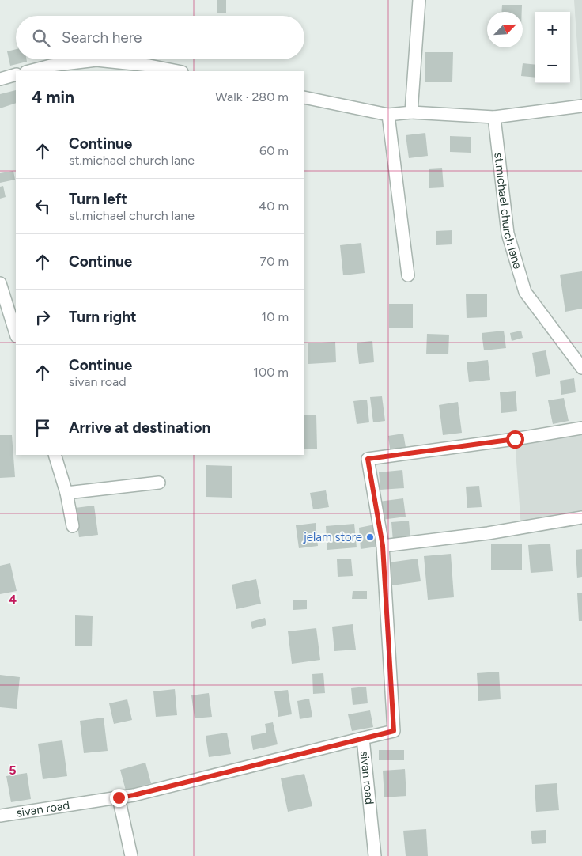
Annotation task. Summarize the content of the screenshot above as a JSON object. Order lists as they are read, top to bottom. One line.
{"streets":{"street":["st.michael church lane","sivan road"]},"places":["jelam store"],"north":"top right","page":{"map_buttons":["+","−"],"search":"Search here","heading":["4 min","Walk · 280 m"],"list":[["Continue","st.michael church lane","60 m"],["Turn left","st.michael church lane","40 m"],["Continue","70 m"],["Turn right","10 m"],["Continue","sivan road","100 m"],"Arrive at destination"]},"grid":{"rows":["4","5"]}}
